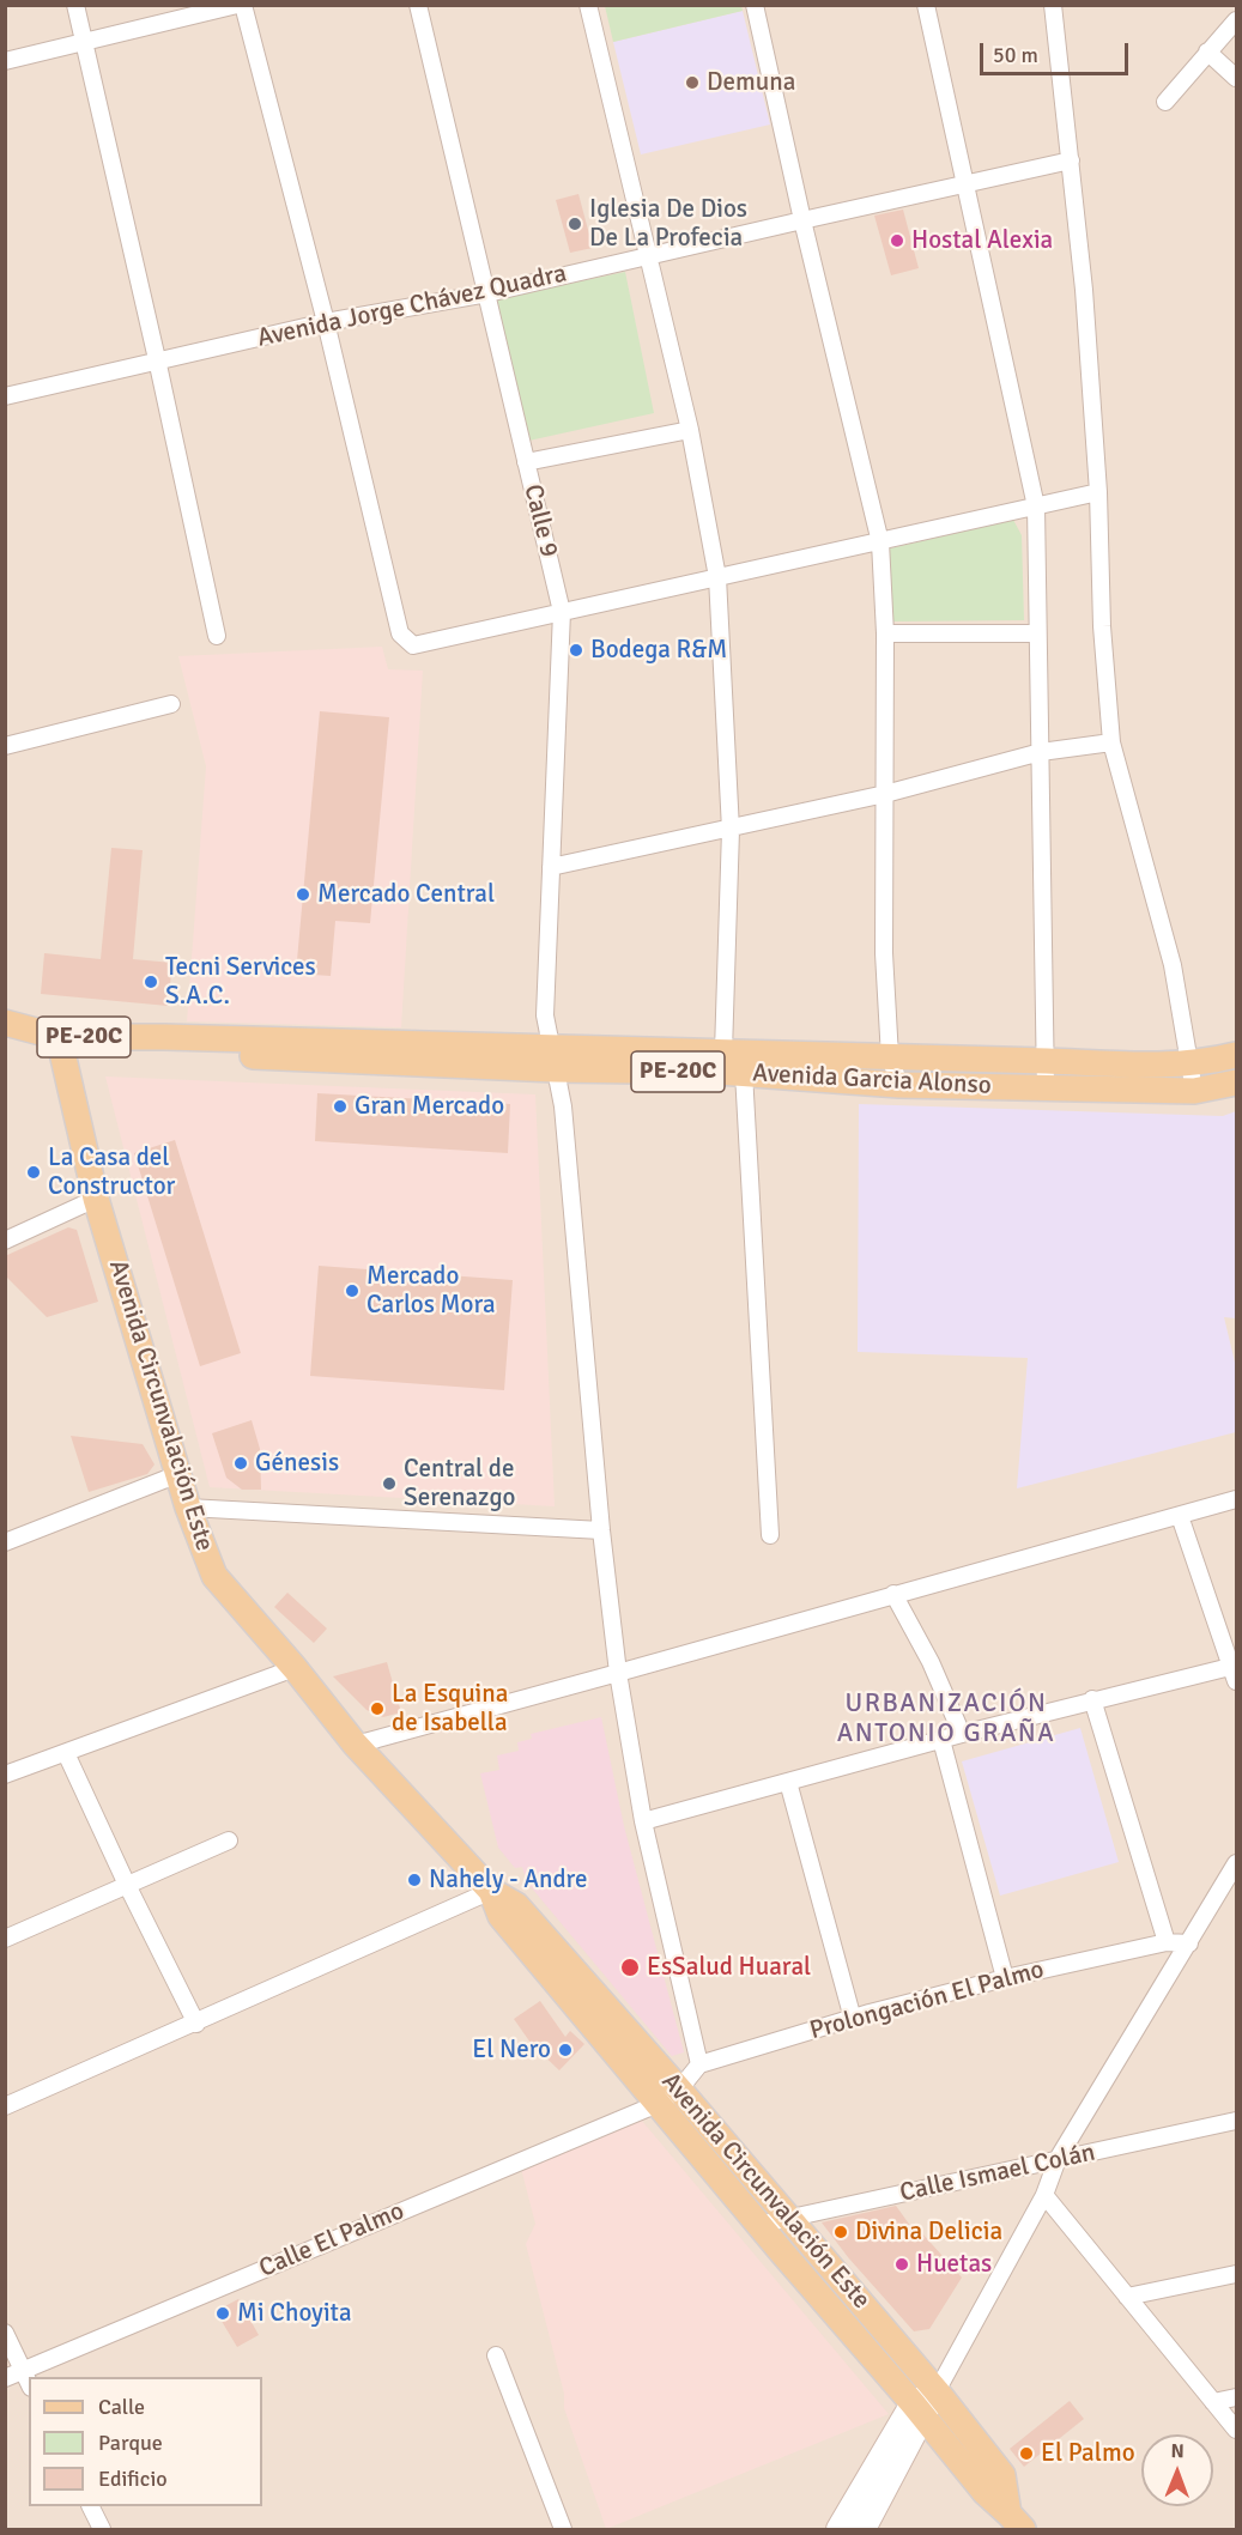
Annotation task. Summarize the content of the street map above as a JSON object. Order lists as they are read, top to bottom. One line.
{"streets":{"main road":["PE-20C","Avenida Garcia Alonso","Avenida Circunvalación Este"],"street":["Avenida Jorge Chávez Quadra","Calle 9","Prolongación El Palmo","Calle Ismael Colán","Calle El Palmo"]},"crossings":[["Avenida Jorge Chávez Quadra","Calle 9"],["Calle 9","Avenida Garcia Alonso"],["Calle 9","Prolongación El Palmo"],["PE-20C","Avenida Garcia Alonso"],["Avenida Garcia Alonso","Avenida Circunvalación Este"],["Avenida Circunvalación Este","Calle Ismael Colán"],["Avenida Circunvalación Este","Calle El Palmo"]],"districts":["URBANIZACIÓN ANTONIO GRAÑA"],"places":["Demuna","Iglesia De Dios De La Profecia","Hostal Alexia","Bodega R&M","Mercado Central","Tecni Services S.A.C.","Gran Mercado","La Casa del Constructor","Mercado Carlos Mora","Génesis","Central de Serenazgo","La Esquina de Isabella","Nahely - Andre","EsSalud Huaral","El Nero","Divina Delicia","Huetas","Mi Choyita","El Palmo"],"legend":["Calle","Parque","Edificio"],"scale_bar":"50 m","north":"top"}
